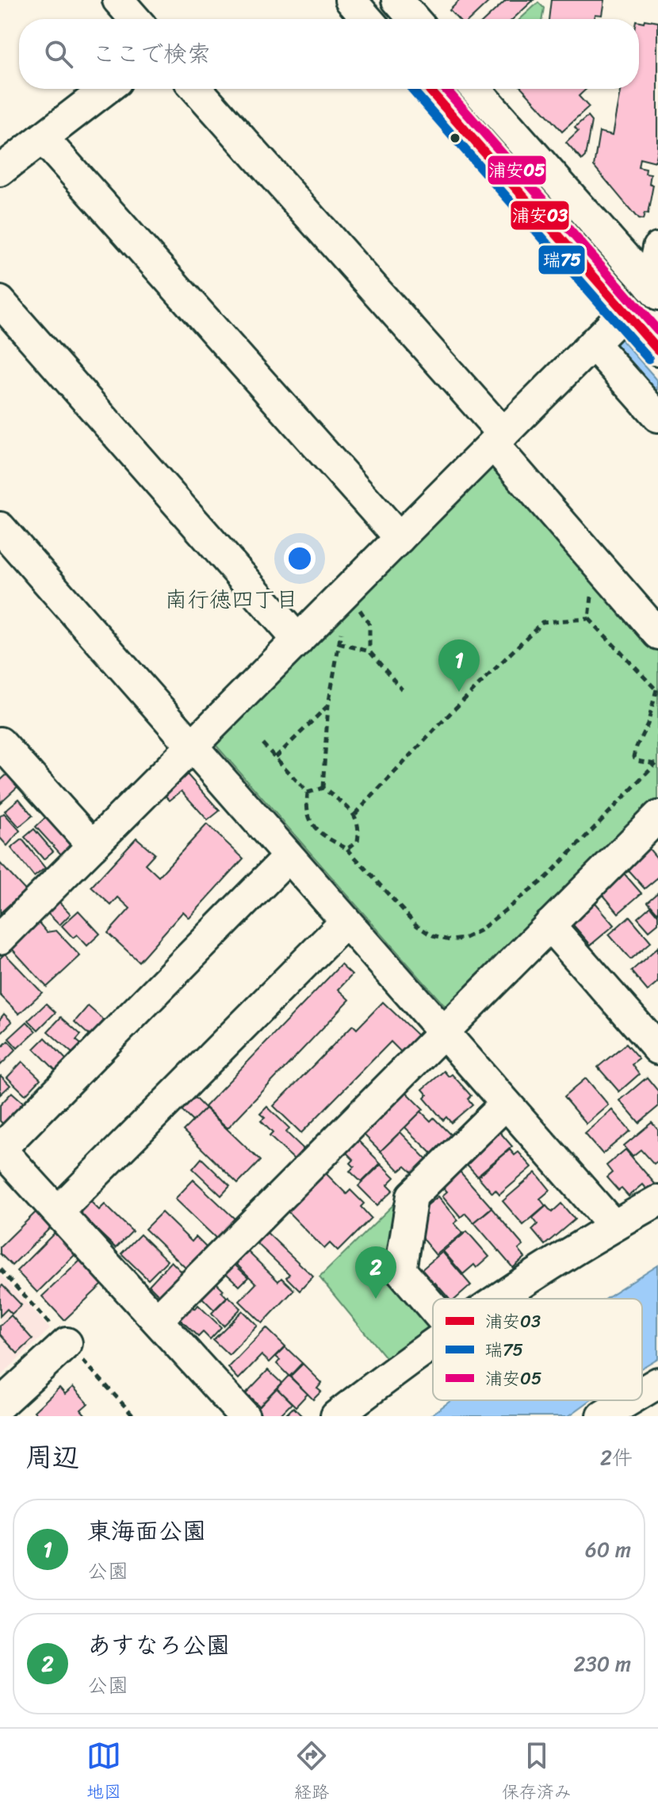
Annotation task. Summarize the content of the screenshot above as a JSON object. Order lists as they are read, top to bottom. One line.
{"districts":["南行徳四丁目"],"lines":["transit line 浦安03","transit line 浦安05","transit line 瑞75"],"legend":["浦安03","瑞75","浦安05"],"page":{"search":"ここで検索","pins":["1","2"],"heading":["周辺","2件"],"list":[{"mark":"1","name":"東海面公園","note":"公園","value":"60 m"},{"mark":"2","name":"あすなろ公園","note":"公園","value":"230 m"}],"nav":["地図","経路","保存済み"]}}
